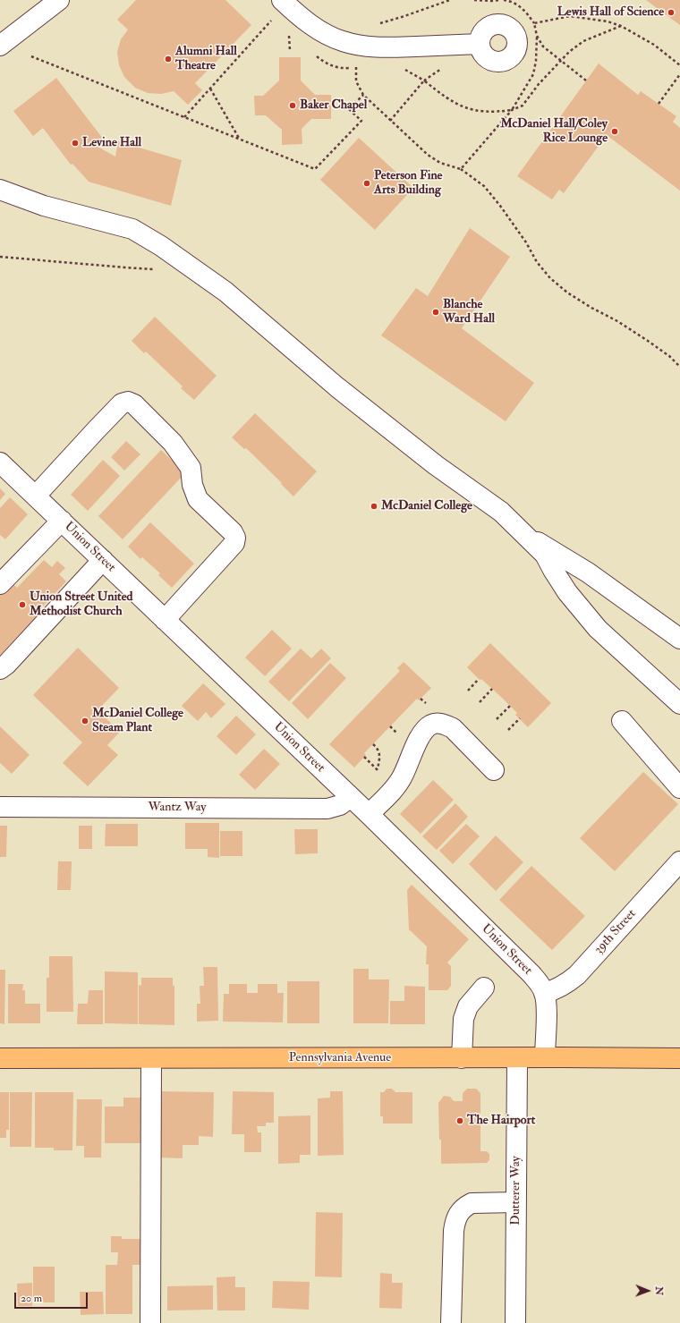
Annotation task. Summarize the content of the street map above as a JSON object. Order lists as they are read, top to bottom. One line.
{"streets":{"main road":["Pennsylvania Avenue"],"street":["Union Street","Wantz Way","39th Street","Dutterer Way"]},"crossings":[["Union Street","Wantz Way"],["Union Street","39th Street"],["Pennsylvania Avenue","Dutterer Way"]],"places":["Lewis Hall of Science","Alumni Hall Theatre","Baker Chapel","McDaniel Hall/Coley Rice Lounge","Levine Hall","Peterson Fine Arts Building","Blanche Ward Hall","McDaniel College","Union Street United Methodist Church","McDaniel College Steam Plant","The Hairport"],"scale_bar":"20 m","north":"right"}
